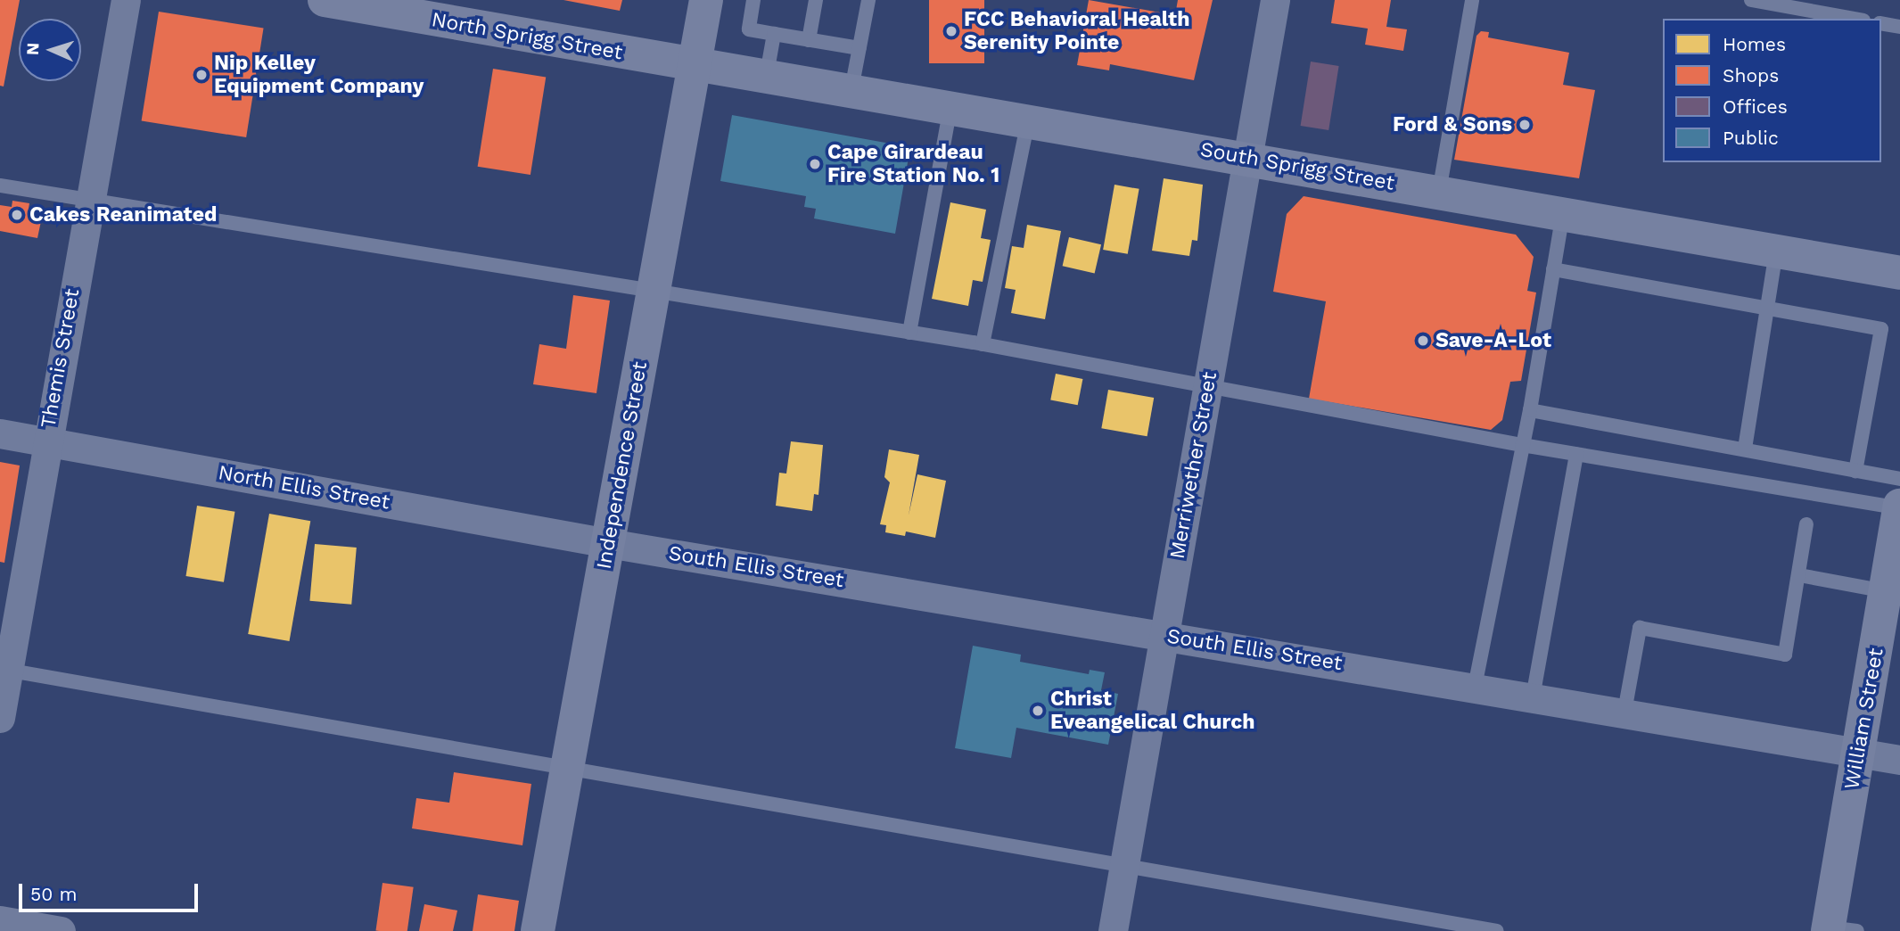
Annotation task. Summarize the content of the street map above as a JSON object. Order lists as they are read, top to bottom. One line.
{"streets":{"main road":["North Sprigg Street","South Sprigg Street","Independence Street","William Street"],"street":["Themis Street","Merriwether Street","North Ellis Street","South Ellis Street"]},"crossings":[["North Sprigg Street","South Sprigg Street"],["North Sprigg Street","Independence Street"],["South Sprigg Street","Independence Street"],["South Sprigg Street","Merriwether Street"],["Themis Street","North Ellis Street"],["Independence Street","North Ellis Street"],["Independence Street","South Ellis Street"],["Merriwether Street","South Ellis Street"],["North Ellis Street","South Ellis Street"],["South Ellis Street","William Street"]],"places":["FCC Behavioral Health Serenity Pointe","Nip Kelley Equipment Company","Ford & Sons","Cape Girardeau Fire Station No. 1","Cakes Reanimated","Save-A-Lot","Christ Eveangelical Church"],"legend":["Homes","Shops","Offices","Public"],"scale_bar":"50 m","north":"left"}
